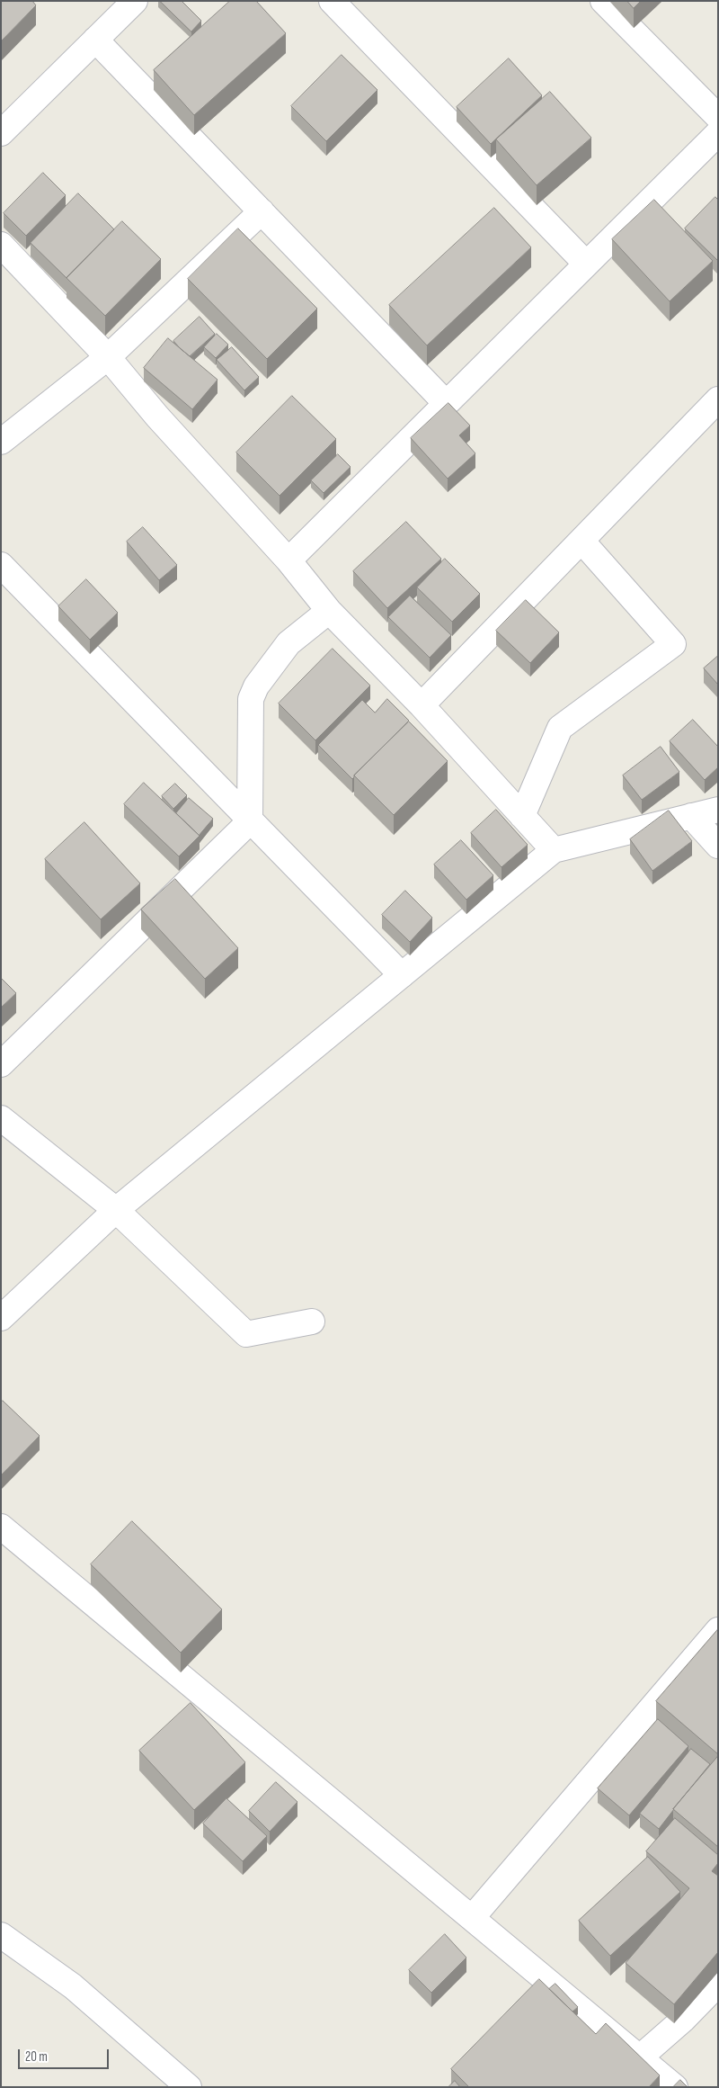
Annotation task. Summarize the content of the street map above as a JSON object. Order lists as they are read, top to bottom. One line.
{"scale_bar":"20 m"}
